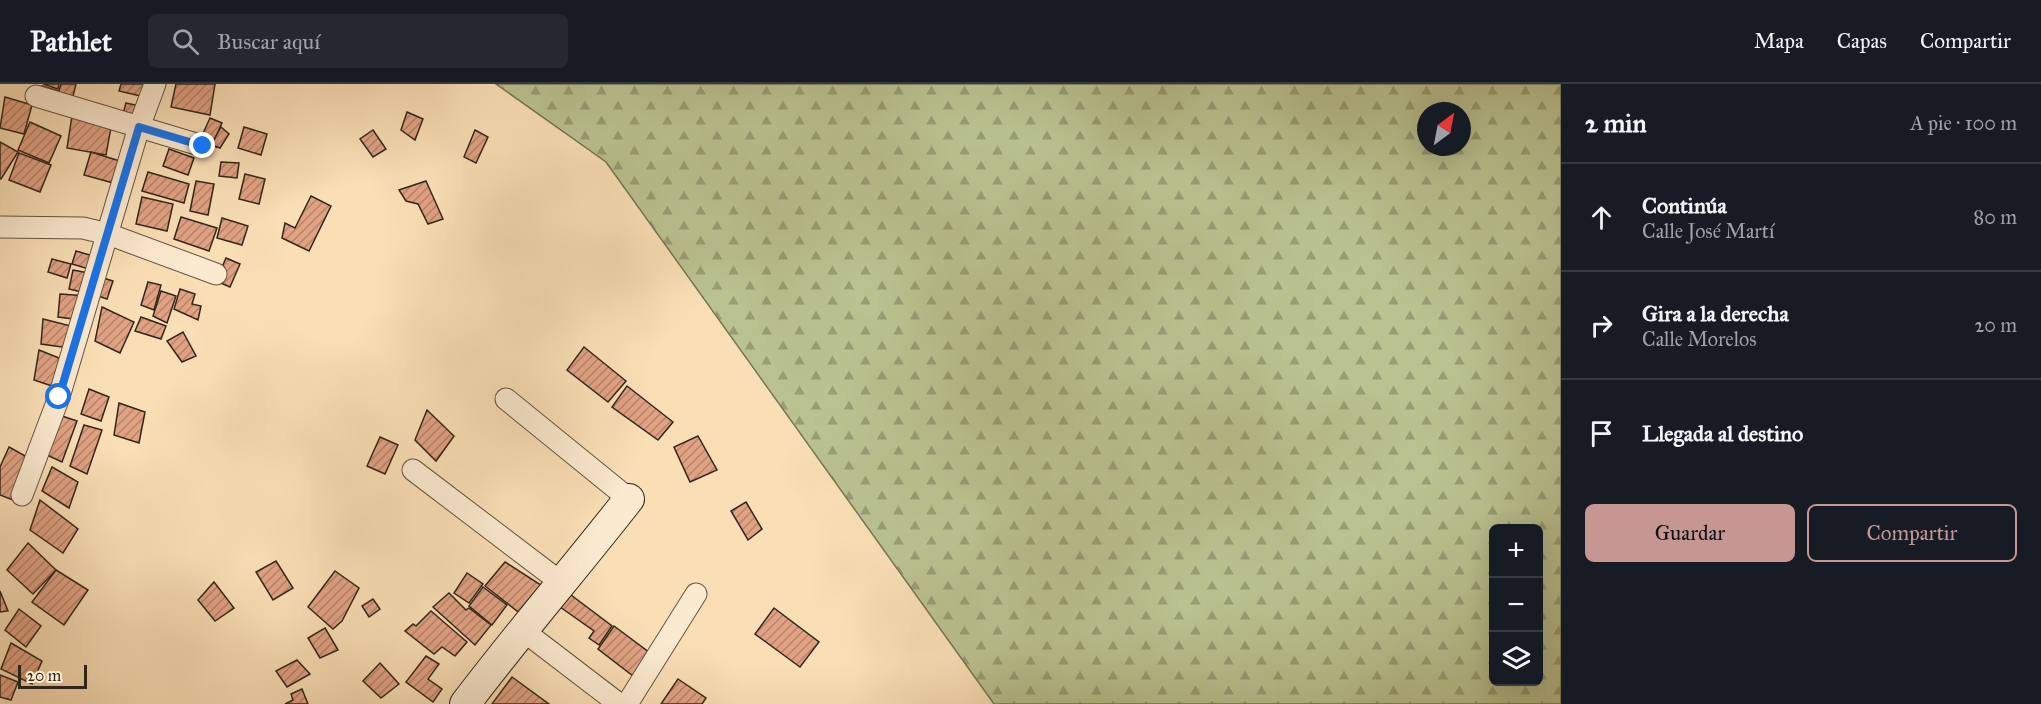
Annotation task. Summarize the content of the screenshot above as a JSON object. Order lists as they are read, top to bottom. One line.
{"scale_bar":"20 m","north":"top right","page":{"header":"Pathlet","search":"Buscar aquí","nav":["Mapa","Capas","Compartir"],"heading":["2 min","A pie · 100 m"],"list":[["Continúa","Calle José Martí","80 m"],["Gira a la derecha","Calle Morelos","20 m"],"Llegada al destino"],"buttons":["Guardar","Compartir"],"map_buttons":["+","−"],"scale":"20 m"}}
